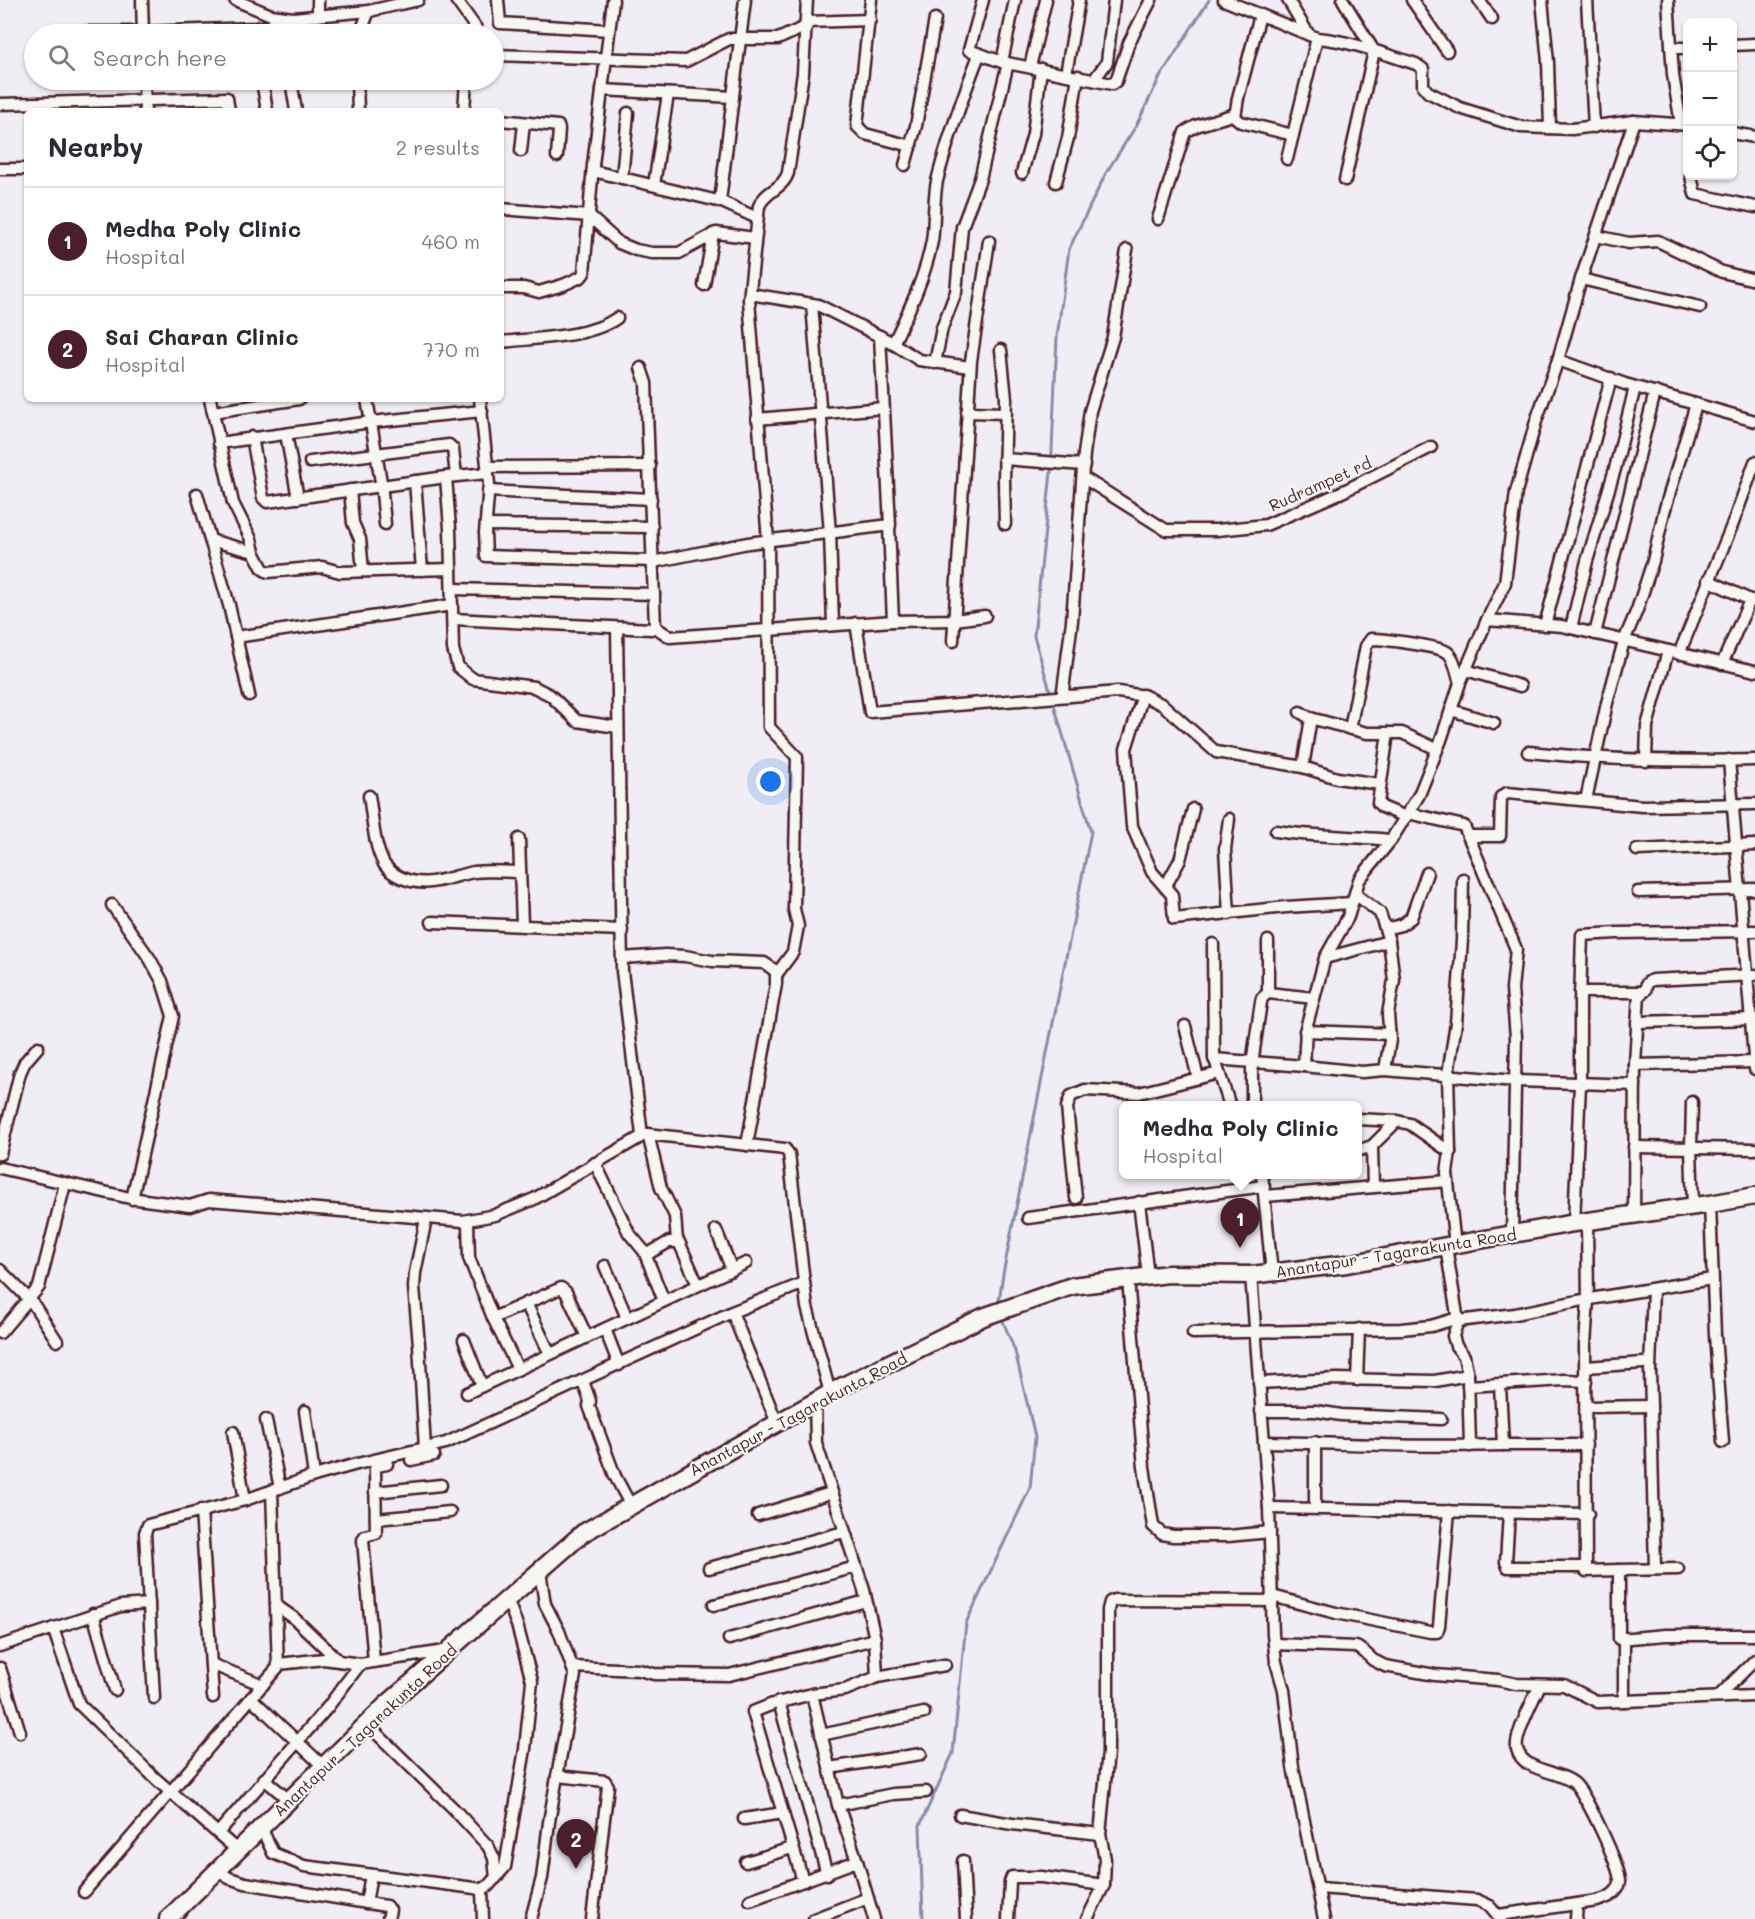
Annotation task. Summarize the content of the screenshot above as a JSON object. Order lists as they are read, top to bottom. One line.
{"streets":{"main road":["Anantapur - Tagarakunta Road"],"street":["Rudrampet rd"]},"page":{"map_buttons":["+","−"],"search":"Search here","heading":["Nearby","2 results"],"list":[{"mark":"1","name":"Medha Poly Clinic","note":"Hospital","value":"460 m"},{"mark":"2","name":"Sai Charan Clinic","note":"Hospital","value":"770 m"}],"popup":["Medha Poly Clinic","Hospital"],"pins":["1","2"]}}
